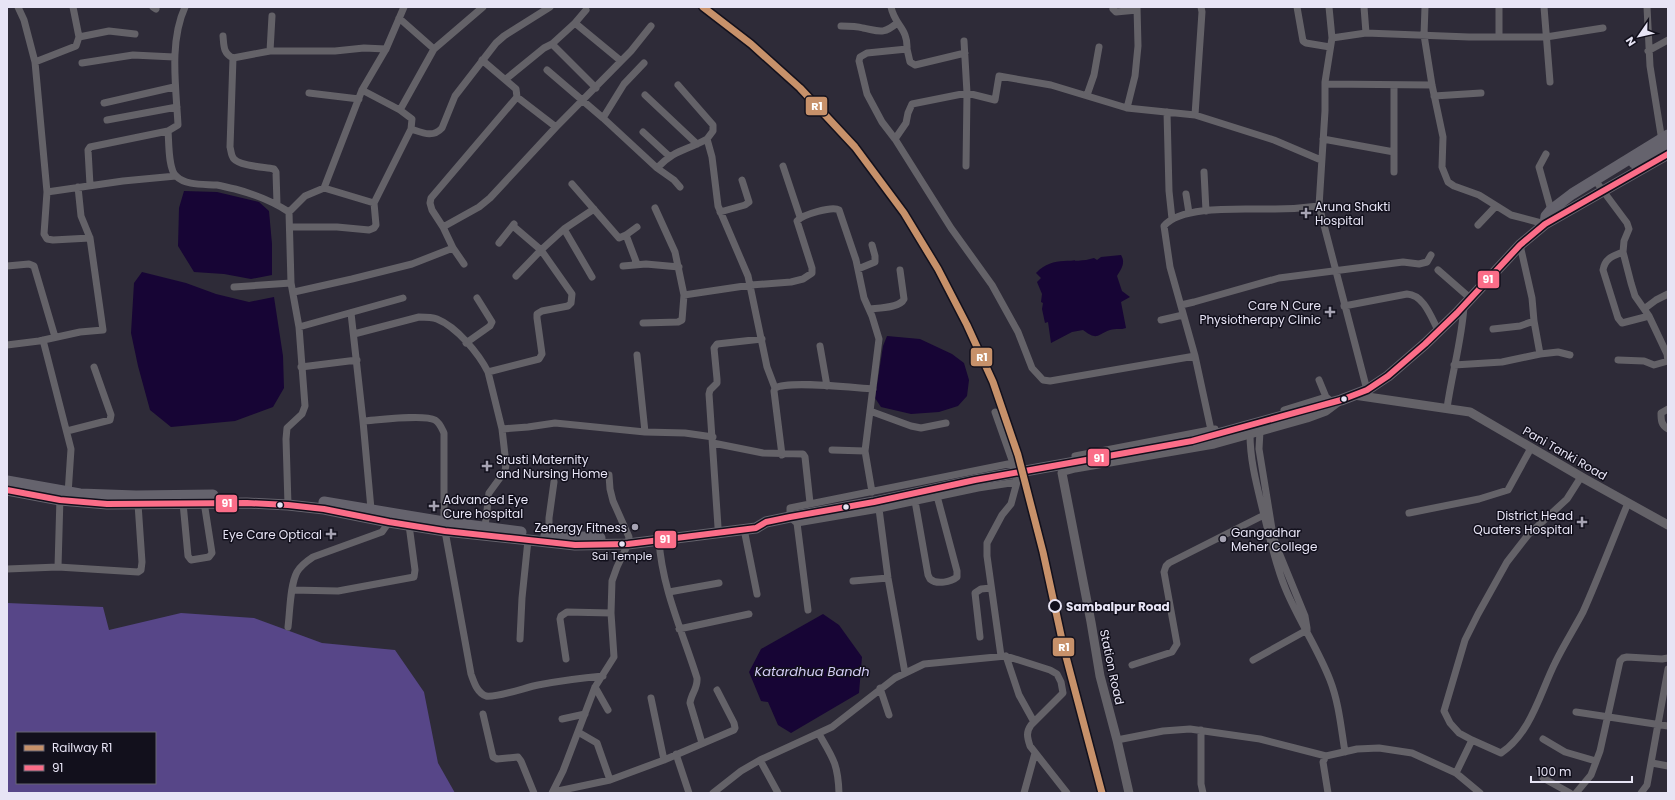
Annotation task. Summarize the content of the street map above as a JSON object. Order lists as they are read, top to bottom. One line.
{"streets":{"street":["Pani Tanki Road","Station Road"]},"water":["Katardhua Bandh"],"places":{"health":["Aruna Shakti Hospital","Care N Cure Physiotherapy Clinic","Srusti Maternity and Nursing Home","Advanced Eye Cure hospital","District Head Quaters Hospital","Eye Care Optical"],"other":["Zenergy Fitness","Gangadhar Meher College","Sai Temple","Sambalpur Road"]},"lines":["rail line R1","transit line 91"],"legend":["Railway R1","91"],"scale_bar":"100 m","north":"bottom left"}
